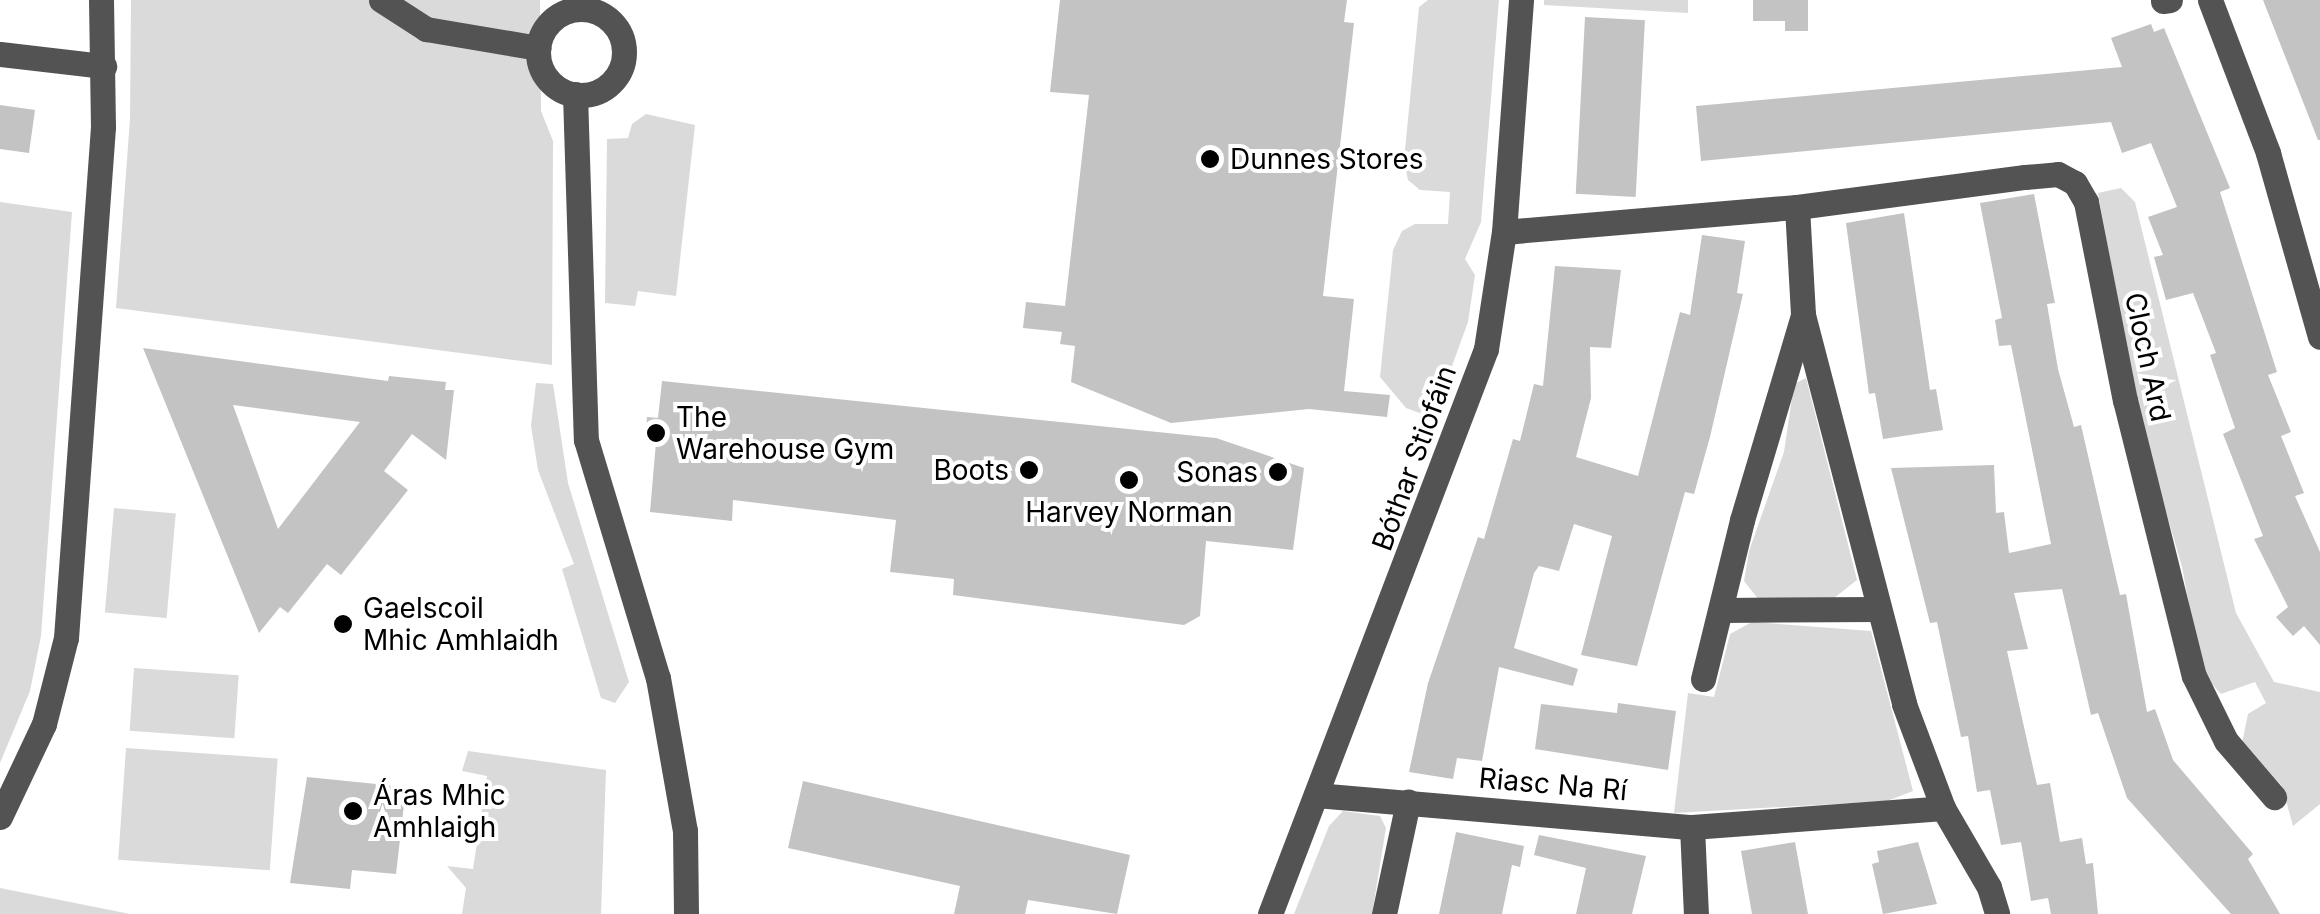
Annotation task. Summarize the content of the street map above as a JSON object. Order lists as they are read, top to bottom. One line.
{"streets":{"street":["Cloch Ard","Bóthar Stiofáin","Riasc Na Rí"]},"crossings":[["Cloch Ard","Bóthar Stiofáin"],["Bóthar Stiofáin","Riasc Na Rí"]],"places":["Dunnes Stores","The Warehouse Gym","Boots","Sonas","Harvey Norman","Gaelscoil Mhic Amhlaidh","Áras Mhic Amhlaigh"]}
